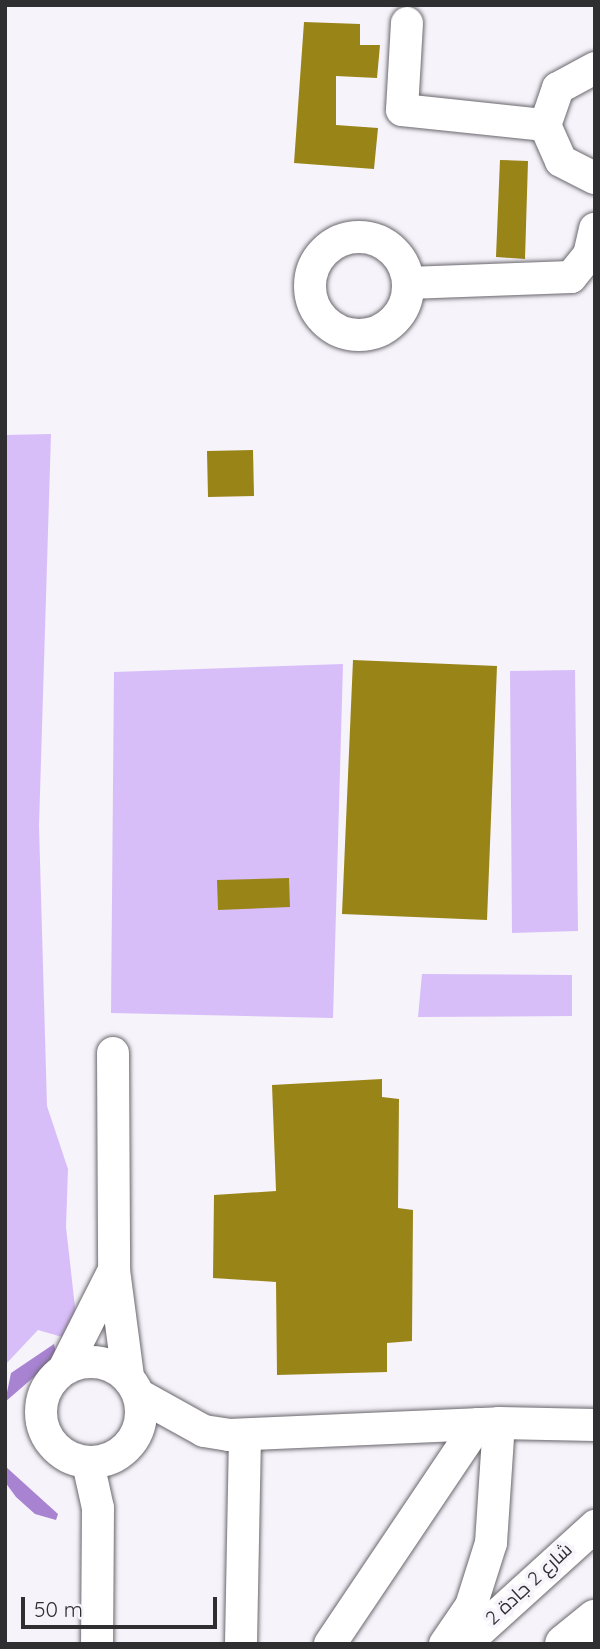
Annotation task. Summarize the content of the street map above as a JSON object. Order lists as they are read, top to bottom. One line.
{"streets":{"street":["شارع 2 جادة 2"]},"scale_bar":"50 m"}
